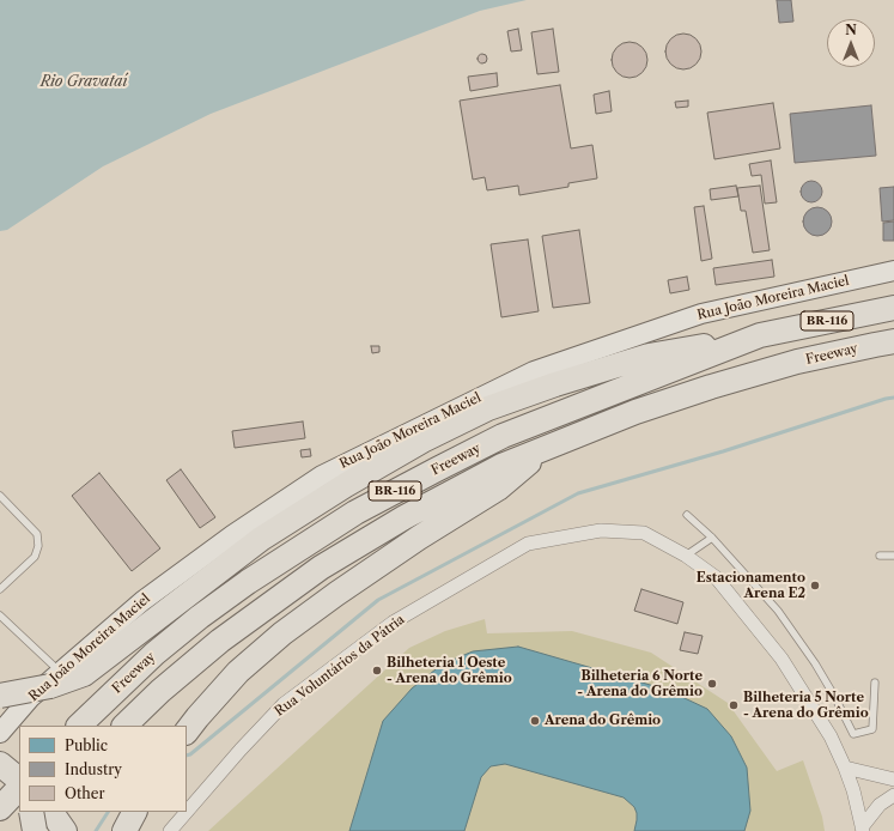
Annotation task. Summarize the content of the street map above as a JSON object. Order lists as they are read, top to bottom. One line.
{"streets":{"highway":["BR-116","Freeway"],"street":["Rua João Moreira Maciel","Rua Voluntários da Pátria"]},"water":["Rio Gravataí"],"places":["Estacionamento Arena E2","Bilheteria 1 Oeste - Arena do Grêmio","Bilheteria 6 Norte - Arena do Grêmio","Bilheteria 5 Norte - Arena do Grêmio","Arena do Grêmio"],"legend":["Public","Industry","Other"],"north":"top"}
